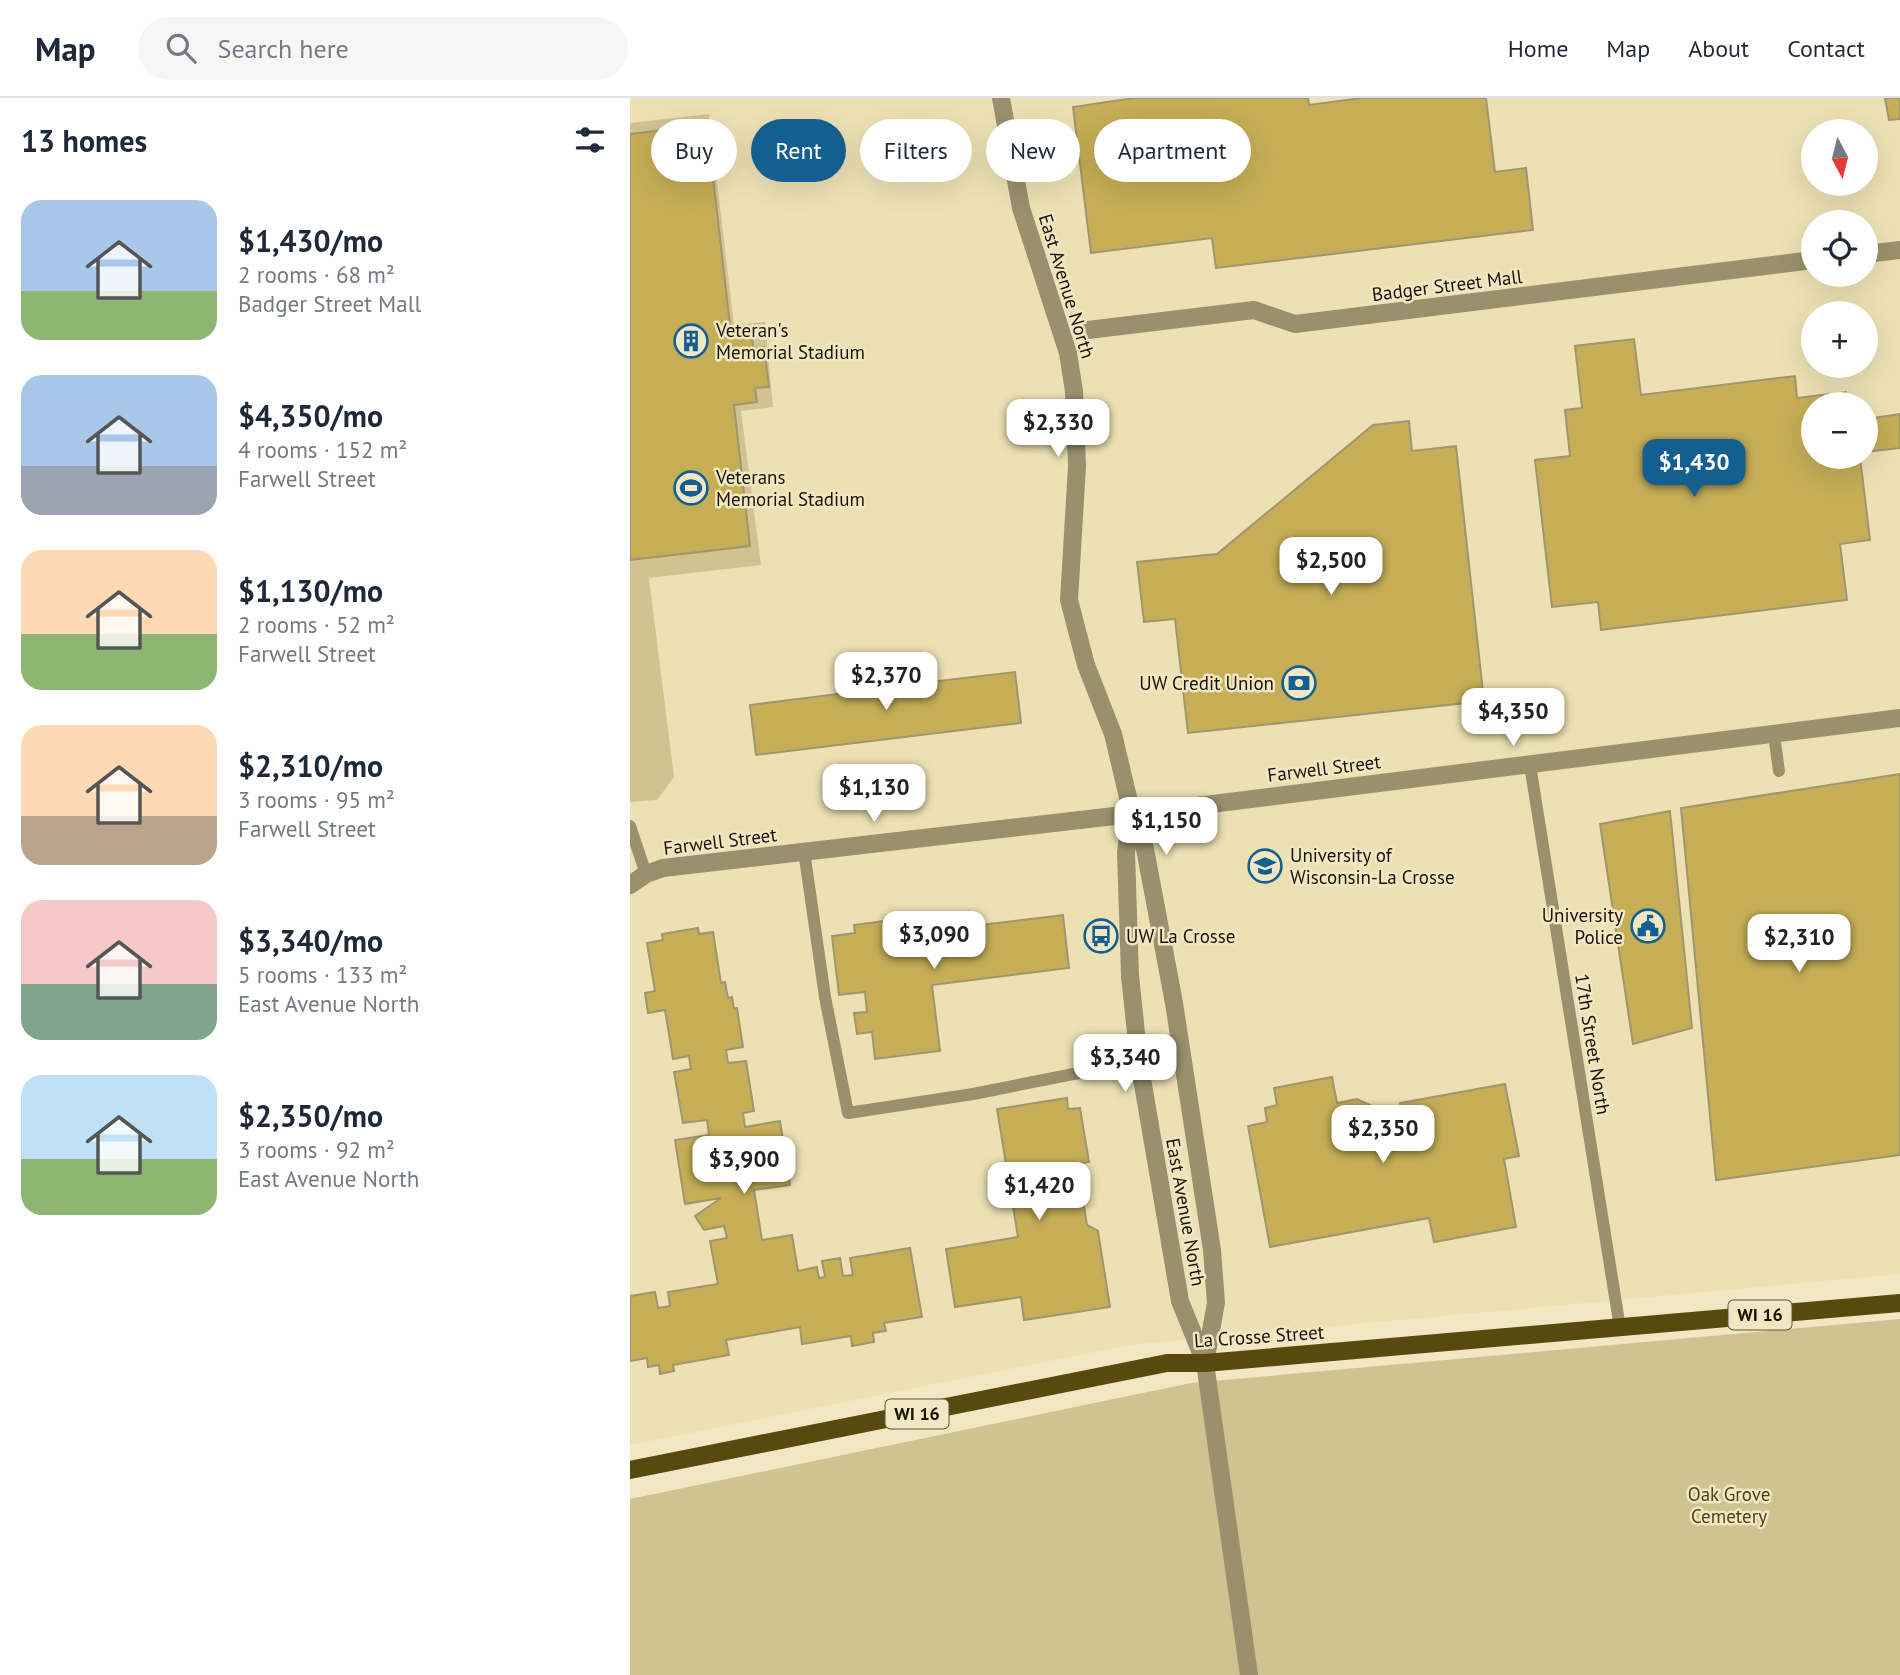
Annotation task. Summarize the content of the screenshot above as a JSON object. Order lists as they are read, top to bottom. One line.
{"streets":{"main road":["WI 16","La Crosse Street"],"street":["Badger Street Mall","East Avenue North","Farwell Street"],"lane":["17th Street North"]},"crossings":[["East Avenue North","Farwell Street"],["East Avenue North","La Crosse Street"],["Farwell Street","17th Street North"],["17th Street North","La Crosse Street"]],"parks":["Oak Grove Cemetery"],"places":{"building":["Veteran's Memorial Stadium"],"sports":["Veterans Memorial Stadium"],"bank":["UW Credit Union"],"school or university":["University of Wisconsin-La Crosse"],"public building":["University Police"],"bus stop":["UW La Crosse"]},"north":"bottom","page":{"header":"Map","search":"Search here","nav":["Home","Map","About","Contact"],"heading":"13 homes","map_buttons":["+","−"],"chip":["Buy","Rent","Filters","New","Apartment"],"list":[{"name":"$1,430/mo","note":"2 rooms · 68 m² · Badger Street Mall"},{"name":"$4,350/mo","note":"4 rooms · 152 m² · Farwell Street"},{"name":"$1,130/mo","note":"2 rooms · 52 m² · Farwell Street"},{"name":"$2,310/mo","note":"3 rooms · 95 m² · Farwell Street"},{"name":"$3,340/mo","note":"5 rooms · 133 m² · East Avenue North"},{"name":"$2,350/mo","note":"3 rooms · 92 m² · East Avenue North"}],"price":["$2,330","$1,430","$2,500","$2,370","$4,350","$1,130","$1,150","$3,090","$2,310","$3,340","$2,350","$3,900","$1,420"]}}
